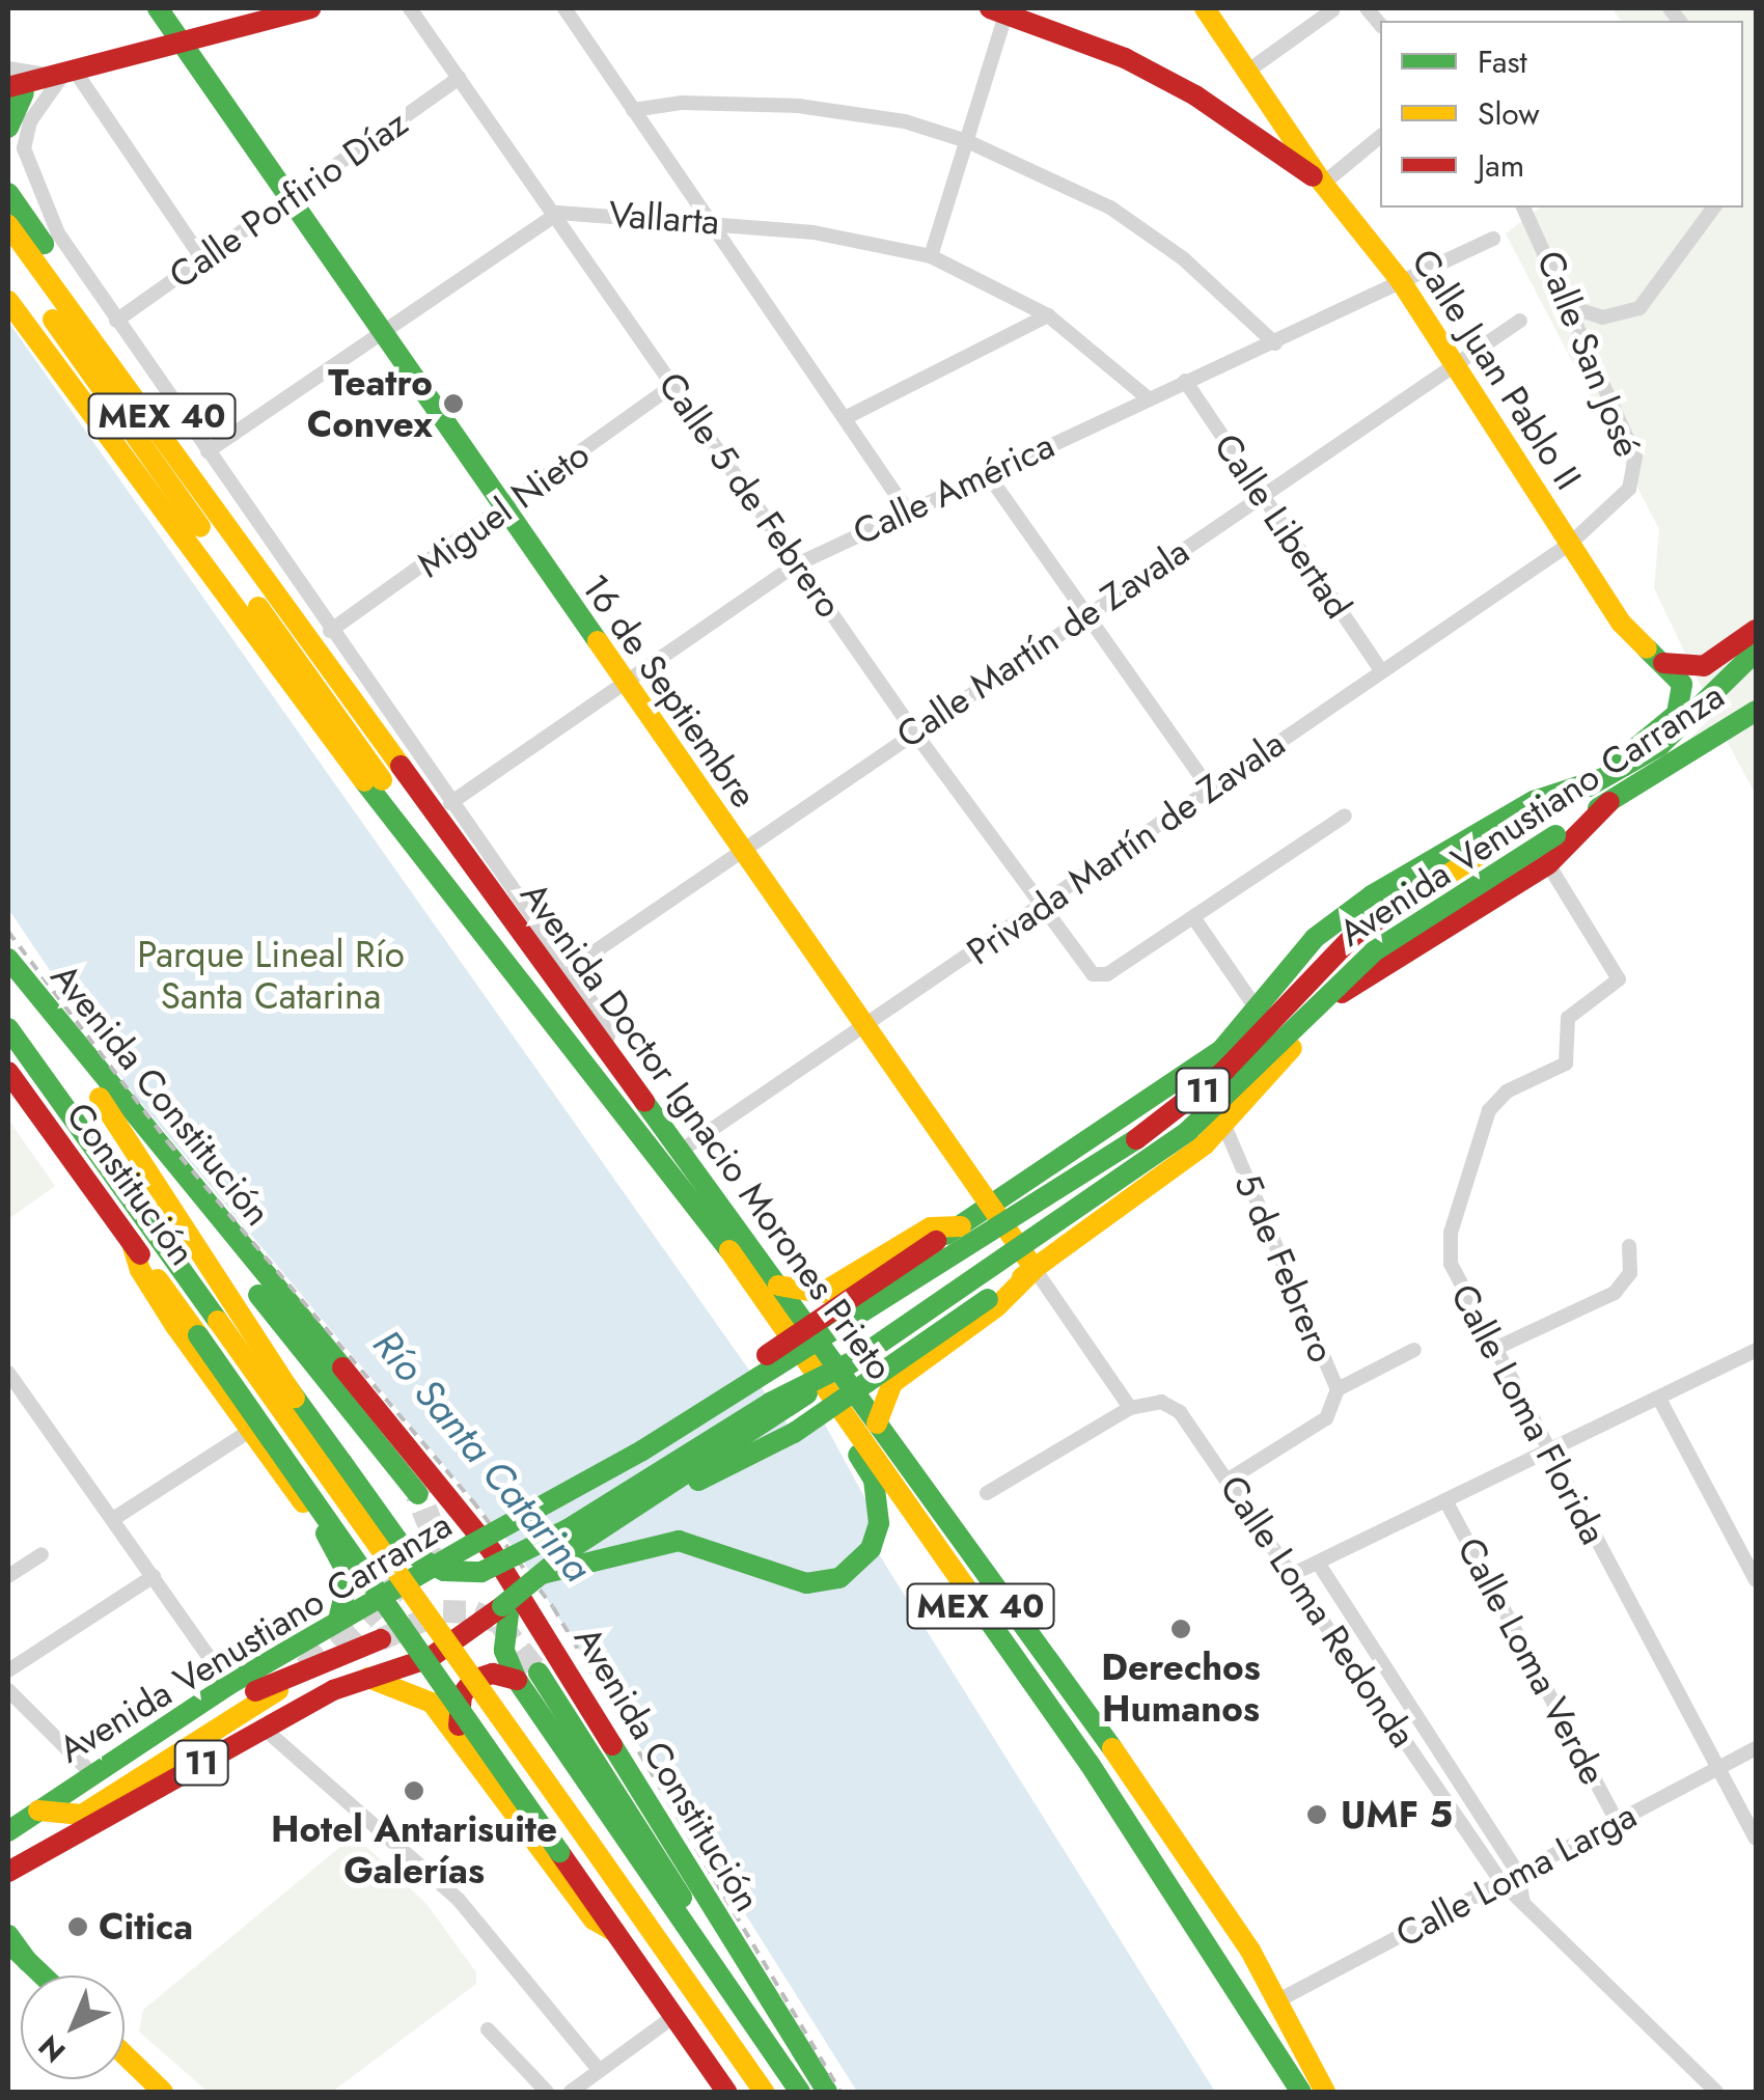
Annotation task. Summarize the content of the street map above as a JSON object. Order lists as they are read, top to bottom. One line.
{"streets":{"main road":["Calle Juan Pablo II","MEX 40","16 de Septiembre","Avenida Venustiano Carranza","11","Avenida Constitución","Avenida Doctor Ignacio Morones Prieto","Constitución"],"street":["Calle Porfirio Díaz","Vallarta","Calle San José","Calle América","Calle 5 de Febrero","Miguel Nieto","Calle Libertad","Calle Martín de Zavala","Privada Martín de Zavala","5 de Febrero","Calle Loma Florida","Calle Loma Redonda","Calle Loma Verde","Calle Loma Larga"]},"crossings":[["Calle Porfirio Díaz","Calle 5 de Febrero"],["Calle Porfirio Díaz","16 de Septiembre"],["Vallarta","Calle América"],["Vallarta","Calle 5 de Febrero"],["Vallarta","16 de Septiembre"],["Calle San José","Calle Juan Pablo II"],["Calle San José","Privada Martín de Zavala"],["Calle Juan Pablo II","Calle América"],["Calle Juan Pablo II","Calle Martín de Zavala"],["Calle Juan Pablo II","Avenida Venustiano Carranza"],["Calle Juan Pablo II","Privada Martín de Zavala"],["MEX 40","Avenida Doctor Ignacio Morones Prieto"],["Calle América","Calle 5 de Febrero"],["Calle América","Calle Libertad"],["Calle América","16 de Septiembre"],["Calle 5 de Febrero","Miguel Nieto"],["Calle 5 de Febrero","Calle Martín de Zavala"],["Calle 5 de Febrero","Privada Martín de Zavala"],["Miguel Nieto","16 de Septiembre"],["Calle Libertad","Calle Martín de Zavala"],["Calle Libertad","Privada Martín de Zavala"],["Calle Martín de Zavala","16 de Septiembre"],["16 de Septiembre","Privada Martín de Zavala"],["16 de Septiembre","Calle Loma Redonda"],["Privada Martín de Zavala","Avenida Doctor Ignacio Morones Prieto"],["Avenida Doctor Ignacio Morones Prieto","Calle Loma Larga"],["5 de Febrero","Calle Loma Redonda"],["Calle Loma Florida","Calle Loma Larga"],["Calle Loma Redonda","Calle Loma Larga"],["Calle Loma Verde","Calle Loma Larga"]],"water":["Río Santa Catarina"],"parks":["Parque Lineal Río Santa Catarina"],"places":["Teatro Convex","Derechos Humanos","Hotel Antarisuite Galerías","UMF 5","Citica"],"legend":["Fast","Slow","Jam"],"north":"bottom left"}
